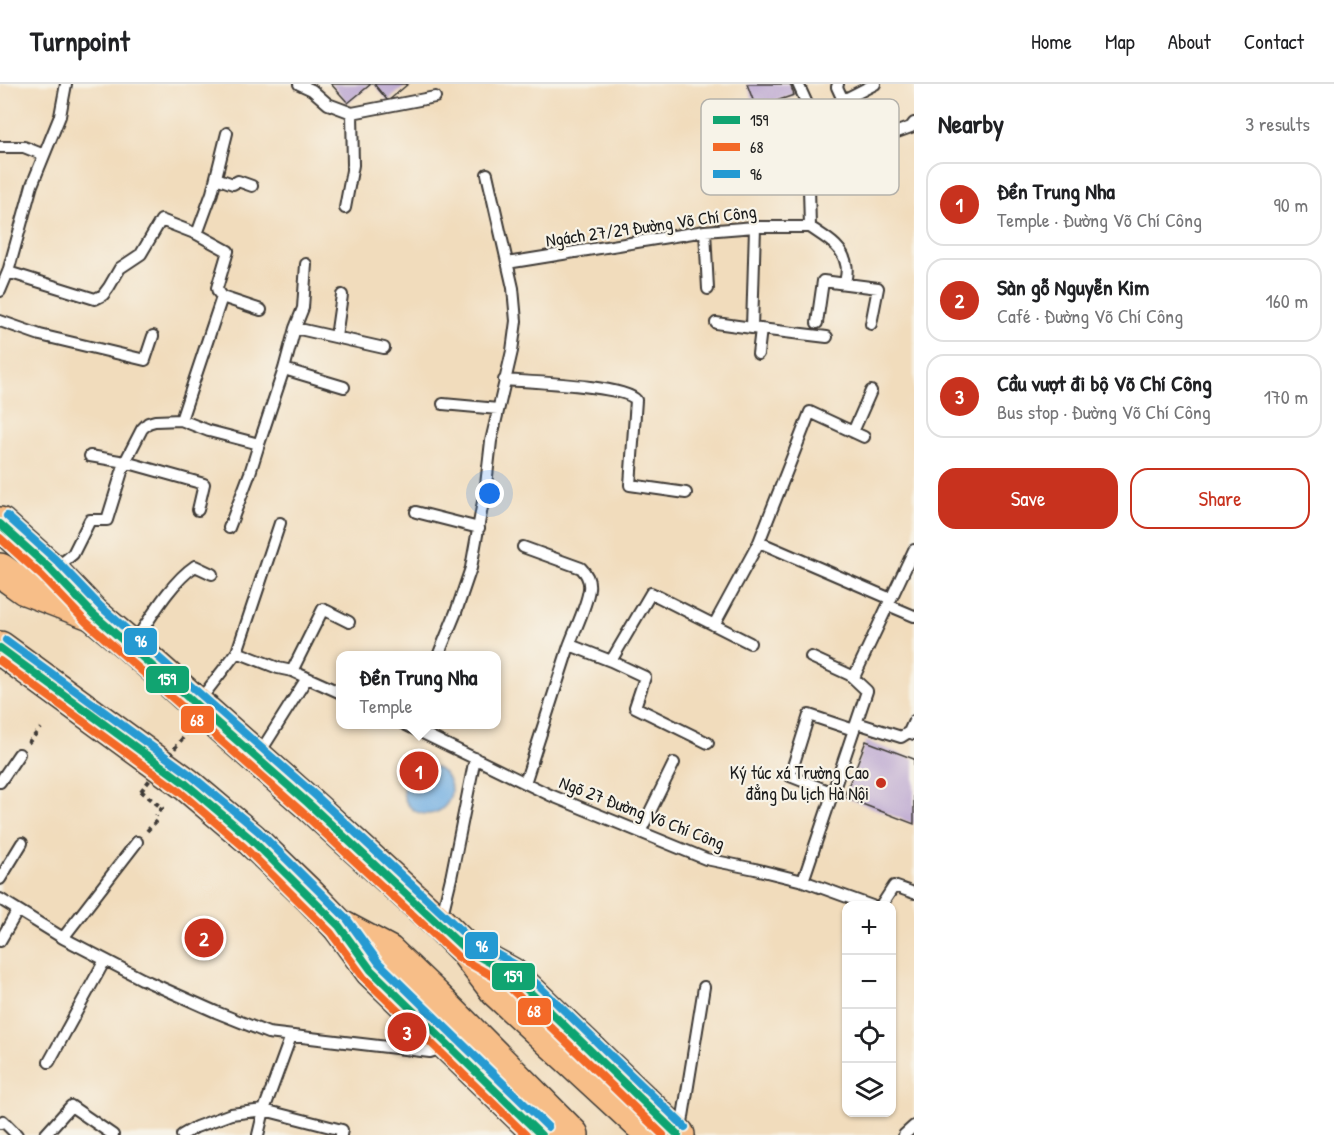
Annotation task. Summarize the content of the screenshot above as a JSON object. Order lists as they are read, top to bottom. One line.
{"streets":{"lane":["Ngách 27/29 Đường Võ Chí Công","Ngõ 27 Đường Võ Chí Công"]},"places":["Ký túc xá Trường Cao đẳng Du lịch Hà Nội"],"lines":["transit line 96","transit line 159","transit line 68"],"legend":["159","68","96"],"page":{"header":"Turnpoint","nav":["Home","Map","About","Contact"],"heading":["Nearby","3 results"],"list":[{"mark":"1","name":"Đền Trung Nha","note":"Temple · Đường Võ Chí Công","value":"90 m"},{"mark":"2","name":"Sàn gỗ Nguyễn Kim","note":"Café · Đường Võ Chí Công","value":"160 m"},{"mark":"3","name":"Cầu vượt đi bộ Võ Chí Công","note":"Bus stop · Đường Võ Chí Công","value":"170 m"}],"buttons":["Save","Share"],"popup":["Đền Trung Nha","Temple"],"pins":["1","2","3"],"map_buttons":["+","−"]}}
